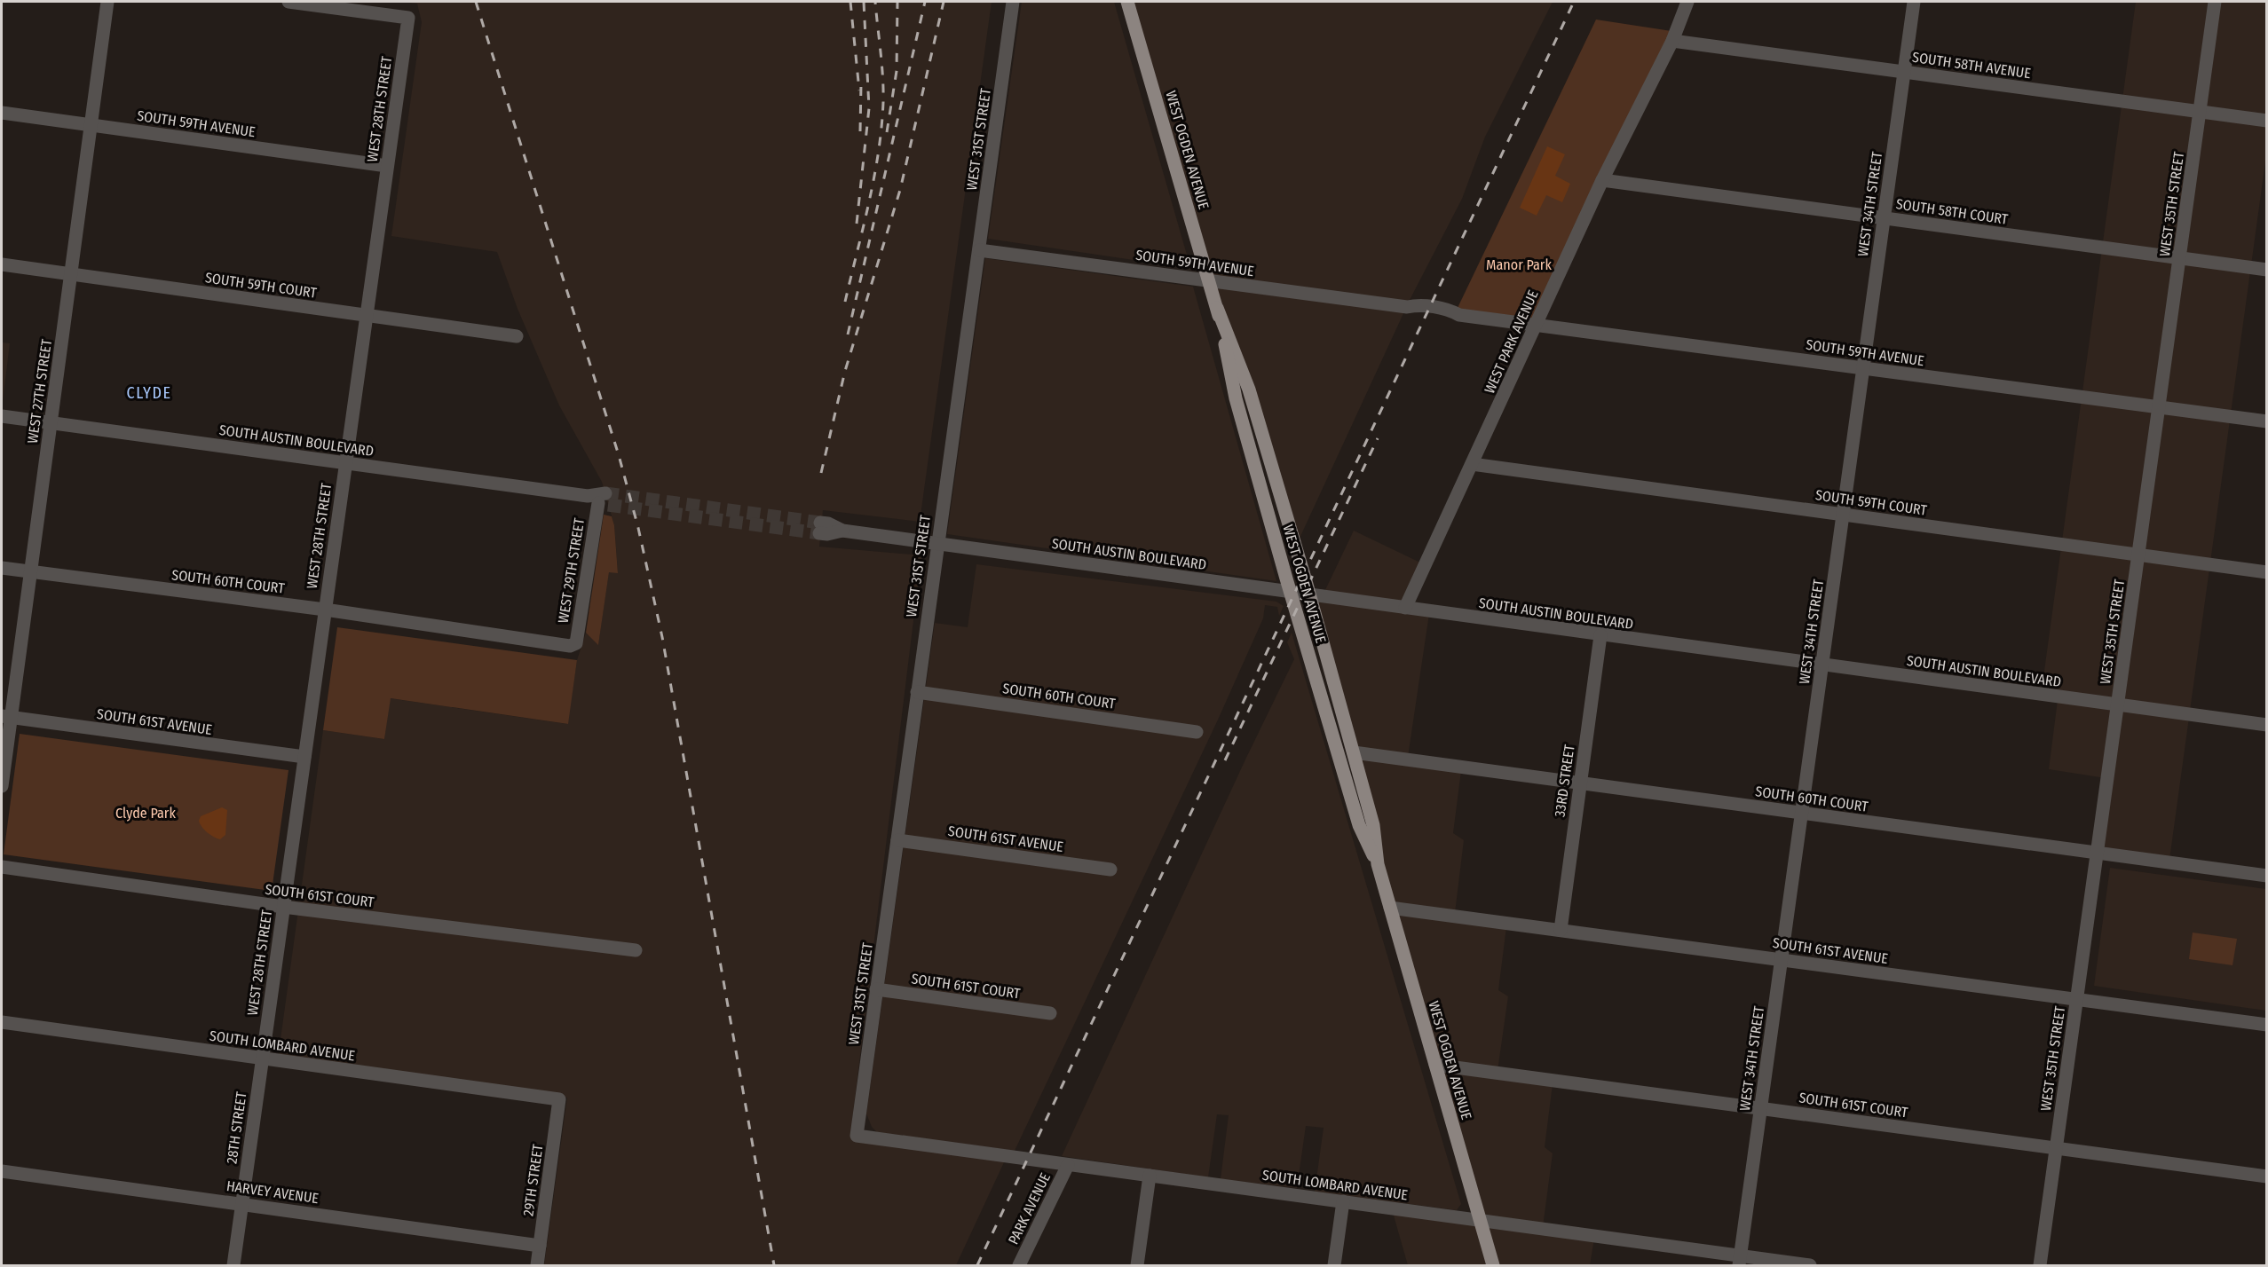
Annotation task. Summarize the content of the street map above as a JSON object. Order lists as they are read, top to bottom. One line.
{"streets":{"main road":["WEST OGDEN AVENUE"],"street":["SOUTH 58TH AVENUE","WEST 28TH STREET","SOUTH 59TH AVENUE","WEST 31ST STREET","WEST 34TH STREET","WEST 35TH STREET","SOUTH 58TH COURT","SOUTH 59TH COURT","WEST PARK AVENUE","WEST 27TH STREET","SOUTH AUSTIN BOULEVARD","WEST 29TH STREET","SOUTH 60TH COURT","SOUTH 61ST AVENUE","33RD STREET","SOUTH 61ST COURT","SOUTH LOMBARD AVENUE","28TH STREET","29TH STREET","HARVEY AVENUE","PARK AVENUE"]},"crossings":[["SOUTH 58TH AVENUE","WEST 34TH STREET"],["SOUTH 58TH AVENUE","WEST 35TH STREET"],["SOUTH 58TH AVENUE","WEST PARK AVENUE"],["WEST 28TH STREET","SOUTH 59TH AVENUE"],["WEST 28TH STREET","SOUTH 59TH COURT"],["WEST 28TH STREET","SOUTH AUSTIN BOULEVARD"],["WEST 28TH STREET","SOUTH 60TH COURT"],["WEST 28TH STREET","SOUTH 61ST AVENUE"],["WEST 28TH STREET","SOUTH 61ST COURT"],["WEST 28TH STREET","SOUTH LOMBARD AVENUE"],["WEST 28TH STREET","28TH STREET"],["SOUTH 59TH AVENUE","WEST 31ST STREET"],["SOUTH 59TH AVENUE","WEST OGDEN AVENUE"],["SOUTH 59TH AVENUE","WEST 34TH STREET"],["SOUTH 59TH AVENUE","WEST 35TH STREET"],["SOUTH 59TH AVENUE","WEST PARK AVENUE"],["SOUTH 59TH AVENUE","WEST 27TH STREET"],["WEST 31ST STREET","SOUTH AUSTIN BOULEVARD"],["WEST 31ST STREET","SOUTH 60TH COURT"],["WEST 31ST STREET","SOUTH 61ST AVENUE"],["WEST 31ST STREET","SOUTH 61ST COURT"],["WEST 31ST STREET","SOUTH LOMBARD AVENUE"],["WEST OGDEN AVENUE","SOUTH AUSTIN BOULEVARD"],["WEST OGDEN AVENUE","SOUTH 60TH COURT"],["WEST OGDEN AVENUE","SOUTH 61ST AVENUE"],["WEST OGDEN AVENUE","SOUTH 61ST COURT"],["WEST OGDEN AVENUE","SOUTH LOMBARD AVENUE"],["WEST 34TH STREET","SOUTH 58TH COURT"],["WEST 34TH STREET","SOUTH 59TH COURT"],["WEST 34TH STREET","SOUTH AUSTIN BOULEVARD"],["WEST 34TH STREET","SOUTH 60TH COURT"],["WEST 34TH STREET","SOUTH 61ST AVENUE"],["WEST 34TH STREET","SOUTH 61ST COURT"],["WEST 34TH STREET","SOUTH LOMBARD AVENUE"],["WEST 35TH STREET","SOUTH 58TH COURT"],["WEST 35TH STREET","SOUTH 59TH COURT"],["WEST 35TH STREET","SOUTH AUSTIN BOULEVARD"],["WEST 35TH STREET","SOUTH 60TH COURT"],["WEST 35TH STREET","SOUTH 61ST AVENUE"],["WEST 35TH STREET","SOUTH 61ST COURT"],["SOUTH 58TH COURT","WEST PARK AVENUE"],["SOUTH 59TH COURT","WEST PARK AVENUE"],["SOUTH 59TH COURT","WEST 27TH STREET"],["WEST PARK AVENUE","SOUTH AUSTIN BOULEVARD"],["WEST 27TH STREET","SOUTH AUSTIN BOULEVARD"],["WEST 27TH STREET","SOUTH 60TH COURT"],["WEST 27TH STREET","SOUTH 61ST AVENUE"],["SOUTH AUSTIN BOULEVARD","WEST 29TH STREET"],["SOUTH AUSTIN BOULEVARD","33RD STREET"],["WEST 29TH STREET","SOUTH 60TH COURT"],["SOUTH 60TH COURT","33RD STREET"],["SOUTH 61ST AVENUE","33RD STREET"],["SOUTH LOMBARD AVENUE","28TH STREET"],["SOUTH LOMBARD AVENUE","29TH STREET"],["SOUTH LOMBARD AVENUE","PARK AVENUE"],["28TH STREET","HARVEY AVENUE"],["29TH STREET","HARVEY AVENUE"]],"districts":["CLYDE"],"parks":["Manor Park","Clyde Park"]}
